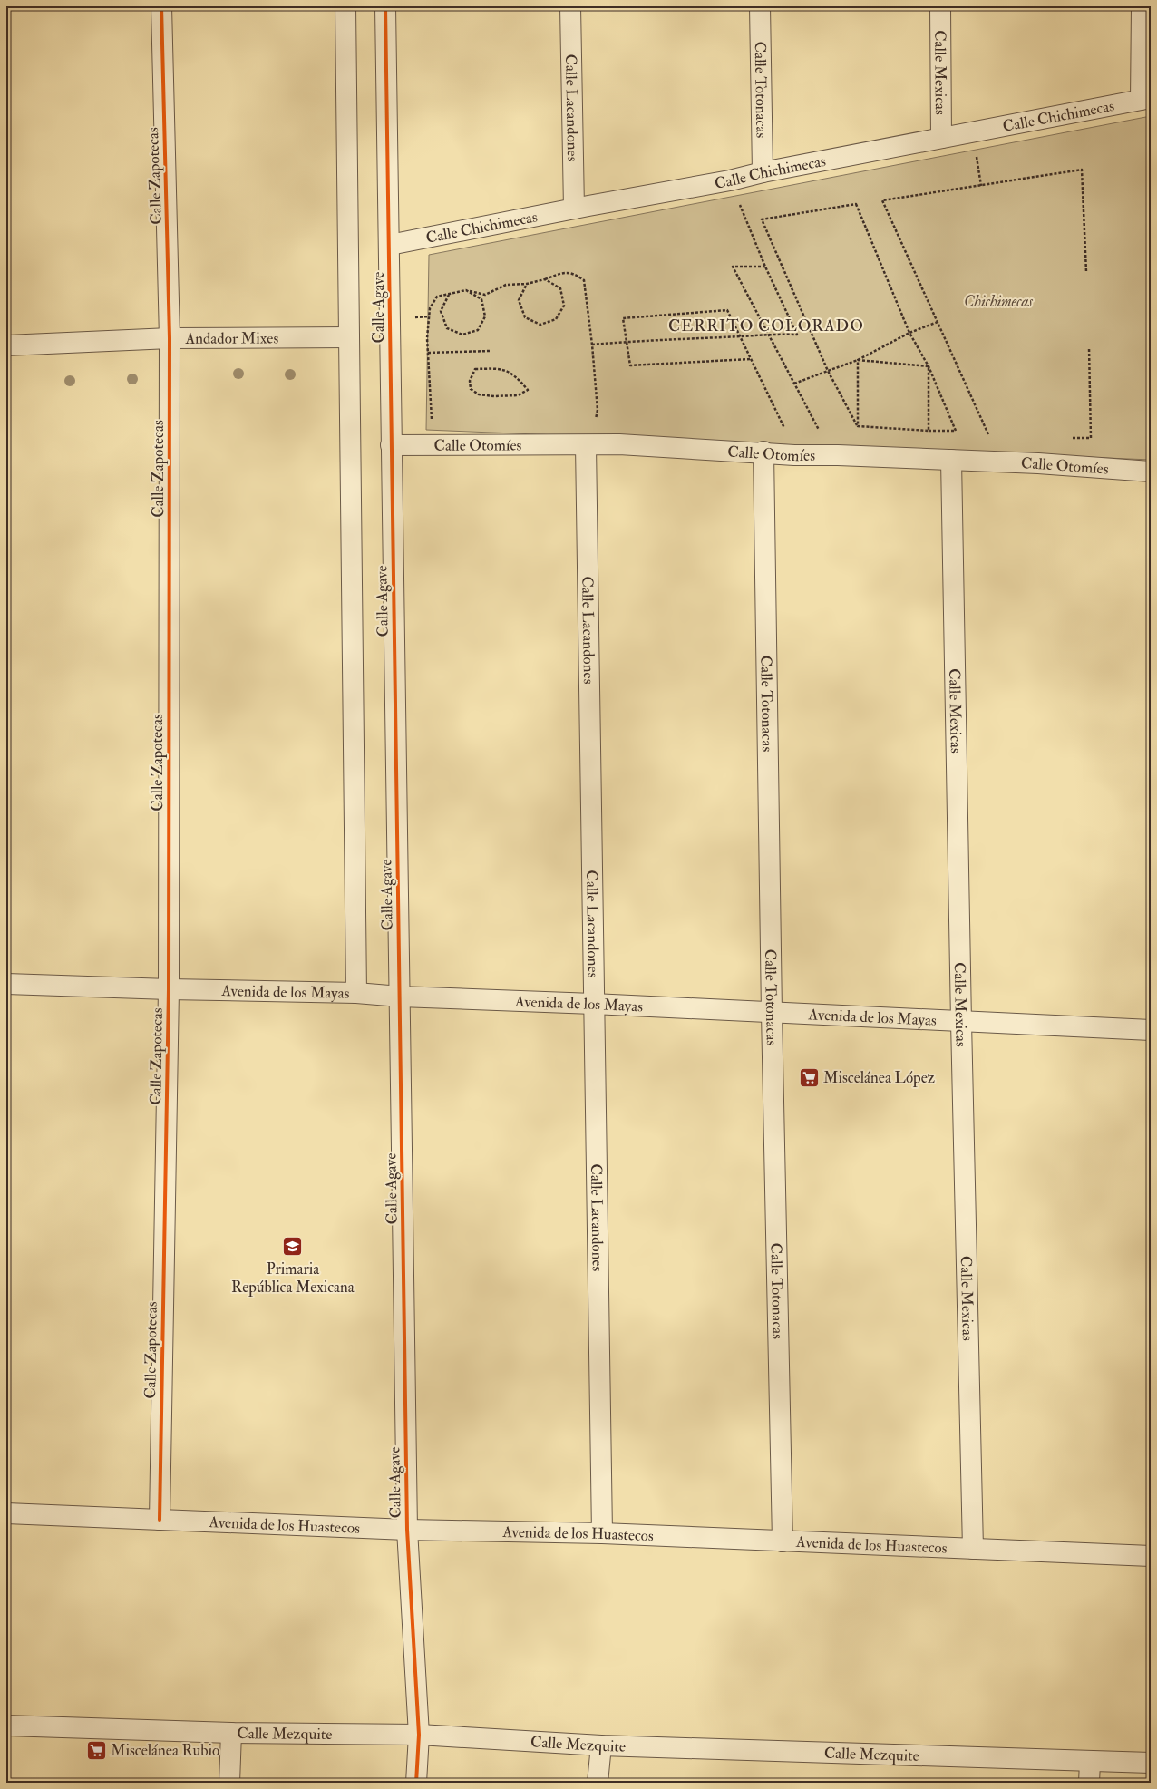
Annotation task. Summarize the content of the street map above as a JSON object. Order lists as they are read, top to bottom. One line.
{"streets":{"street":["Calle Mexicas","Calle Totonacas","Calle Lacandones","Calle Chichimecas","Calle Zapotecas","Calle Agave","Andador Mixes","Calle Otomíes","Avenida de los Mayas","Avenida de los Huastecos","Calle Mezquite"]},"crossings":[["Calle Mexicas","Calle Chichimecas"],["Calle Mexicas","Calle Otomíes"],["Calle Mexicas","Avenida de los Mayas"],["Calle Mexicas","Avenida de los Huastecos"],["Calle Totonacas","Calle Chichimecas"],["Calle Totonacas","Calle Otomíes"],["Calle Totonacas","Avenida de los Mayas"],["Calle Totonacas","Avenida de los Huastecos"],["Calle Lacandones","Calle Chichimecas"],["Calle Lacandones","Calle Otomíes"],["Calle Lacandones","Avenida de los Mayas"],["Calle Lacandones","Avenida de los Huastecos"],["Calle Chichimecas","Calle Agave"],["Calle Zapotecas","Andador Mixes"],["Calle Zapotecas","Avenida de los Mayas"],["Calle Zapotecas","Avenida de los Huastecos"],["Calle Agave","Andador Mixes"],["Calle Agave","Calle Otomíes"],["Calle Agave","Avenida de los Mayas"],["Calle Agave","Avenida de los Huastecos"],["Calle Agave","Calle Mezquite"]],"districts":["CERRITO COLORADO"],"parks":["Chichimecas"],"places":{"supermarket":["Miscelánea López","Miscelánea Rubio"],"school or university":["Primaria República Mexicana"]}}
